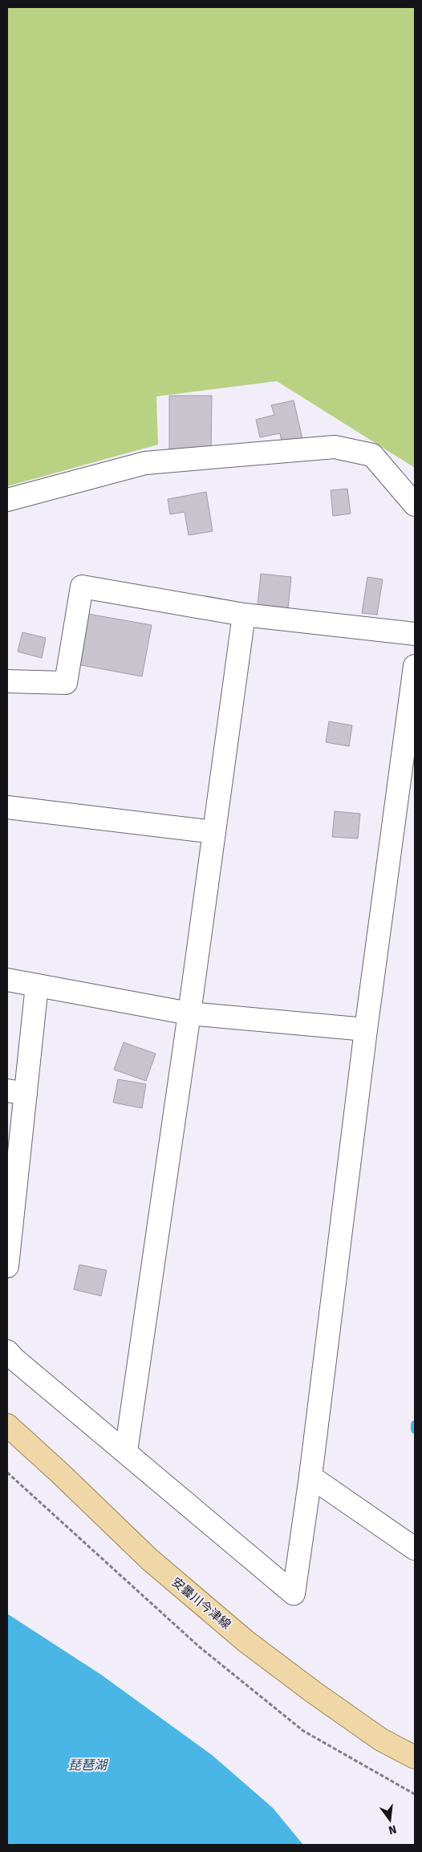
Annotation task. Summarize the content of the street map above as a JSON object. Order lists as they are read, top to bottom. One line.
{"streets":{"main road":["安曇川今津線"]},"water":["琵琶湖"],"north":"bottom"}
